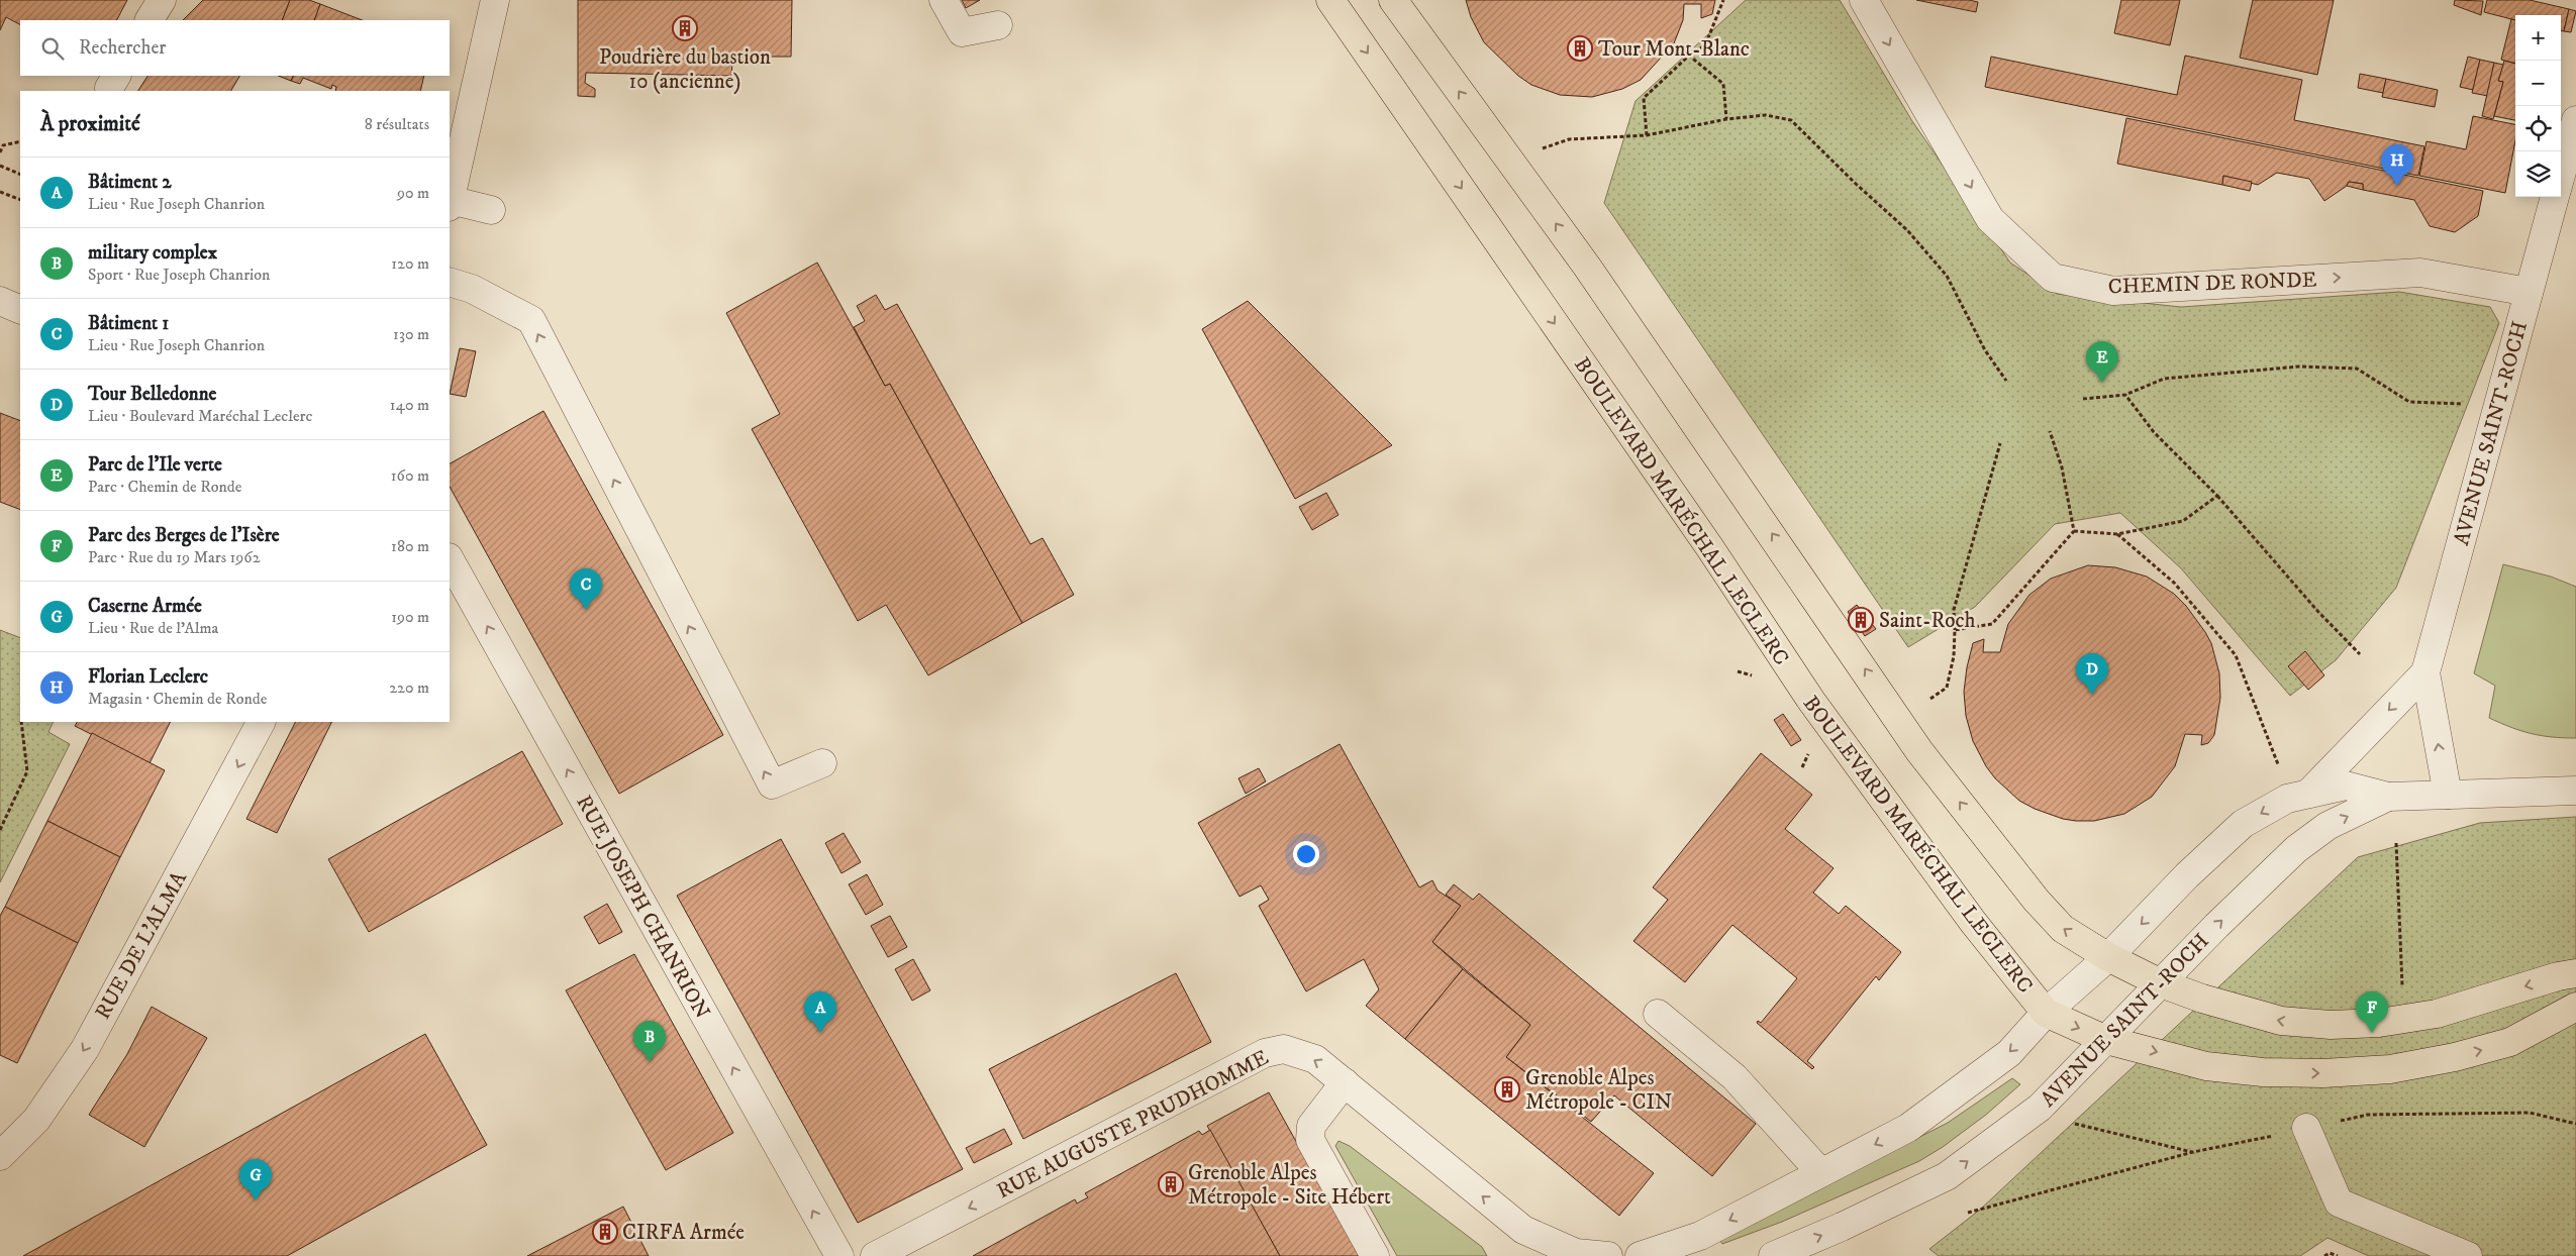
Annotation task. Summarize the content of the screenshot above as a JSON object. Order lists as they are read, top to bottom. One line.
{"streets":{"main road":["BOULEVARD MARÉCHAL LECLERC"],"street":["CHEMIN DE RONDE","AVENUE SAINT-ROCH","RUE JOSEPH CHANRION","RUE DE L'ALMA","RUE AUGUSTE PRUDHOMME"]},"crossings":[["CHEMIN DE RONDE","AVENUE SAINT-ROCH"],["AVENUE SAINT-ROCH","BOULEVARD MARÉCHAL LECLERC"]],"one_way":["CHEMIN DE RONDE","RUE DE L'ALMA","RUE AUGUSTE PRUDHOMME"],"places":{"building":["Poudrière du bastion 10 (ancienne)","Tour Mont-Blanc","Saint-Roch","Grenoble Alpes Métropole - CIN","Grenoble Alpes Métropole - Site Hébert","CIRFA Armée"]},"page":{"map_buttons":["+","−"],"search":"Rechercher","heading":["À proximité","8 résultats"],"pins":["H","E","C","D","A","F","B","G"],"list":[{"mark":"A","name":"Bâtiment 2","note":"Lieu · Rue Joseph Chanrion","value":"90 m"},{"mark":"B","name":"military complex","note":"Sport · Rue Joseph Chanrion","value":"120 m"},{"mark":"C","name":"Bâtiment 1","note":"Lieu · Rue Joseph Chanrion","value":"130 m"},{"mark":"D","name":"Tour Belledonne","note":"Lieu · Boulevard Maréchal Leclerc","value":"140 m"},{"mark":"E","name":"Parc de l'Ile verte","note":"Parc · Chemin de Ronde","value":"160 m"},{"mark":"F","name":"Parc des Berges de l'Isère","note":"Parc · Rue du 19 Mars 1962","value":"180 m"},{"mark":"G","name":"Caserne Armée","note":"Lieu · Rue de l'Alma","value":"190 m"},{"mark":"H","name":"Florian Leclerc","note":"Magasin · Chemin de Ronde","value":"220 m"}]}}
